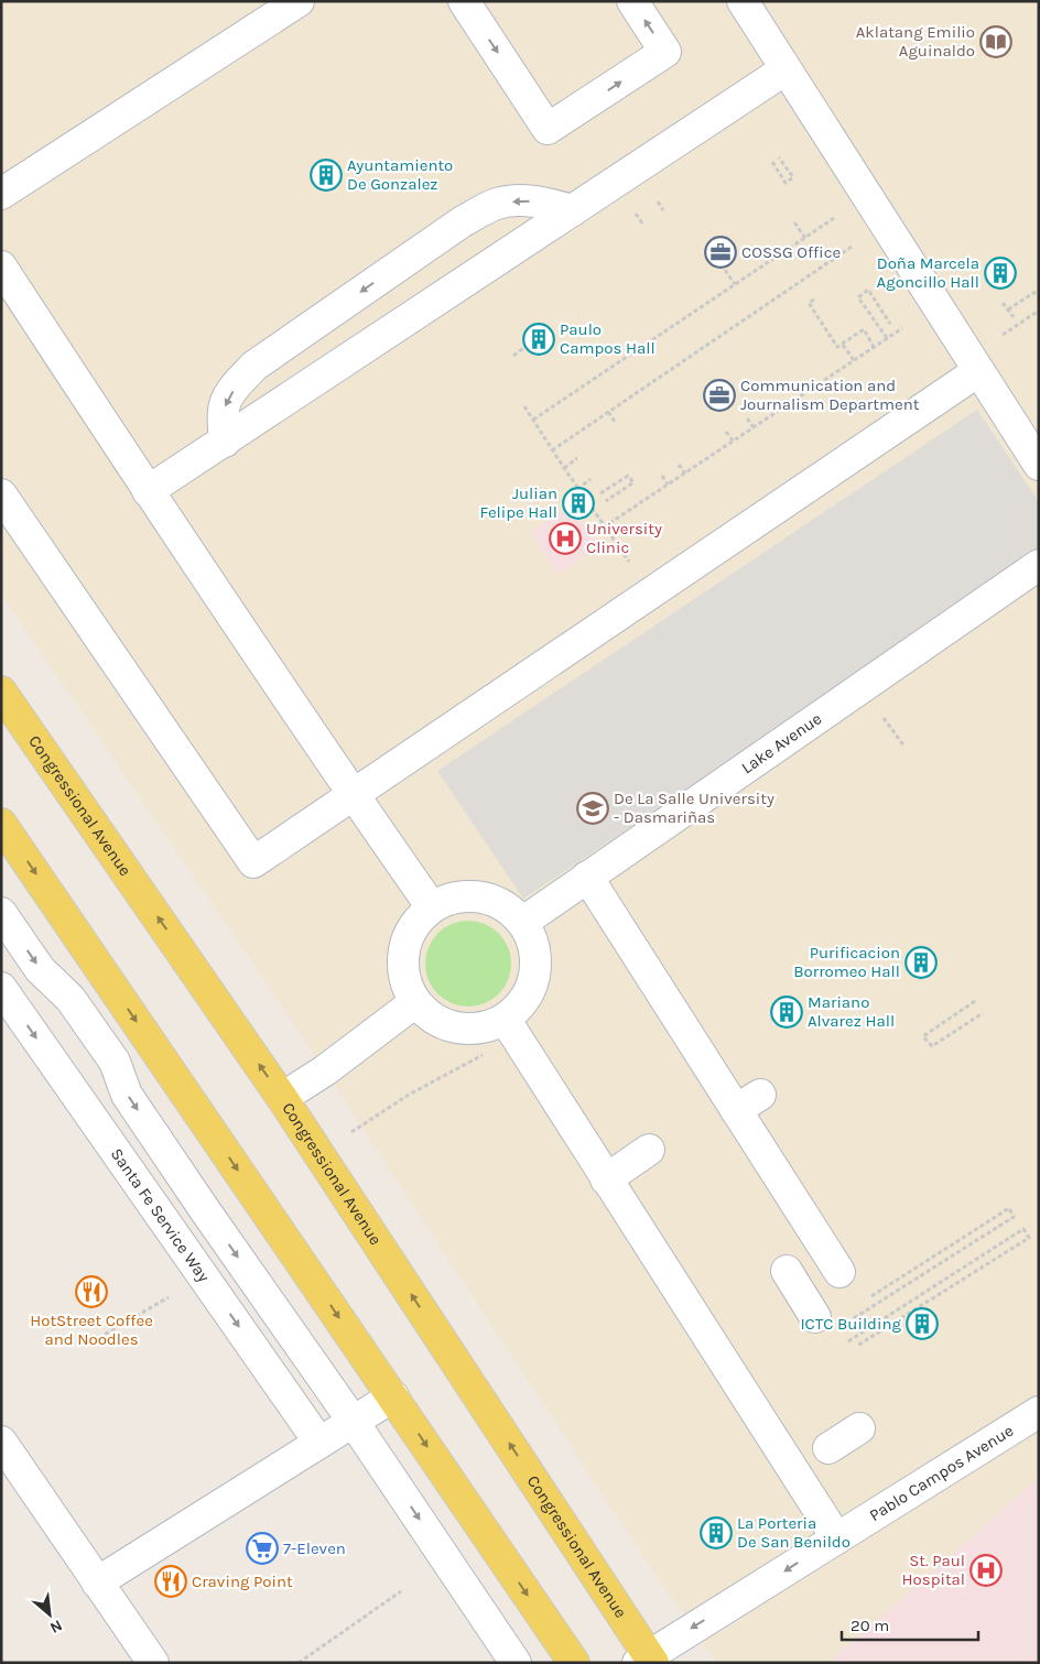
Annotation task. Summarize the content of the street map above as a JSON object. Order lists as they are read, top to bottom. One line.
{"streets":{"main road":["Congressional Avenue"],"street":["Lake Avenue","Santa Fe Service Way","Pablo Campos Avenue"]},"crossings":[["Congressional Avenue","Pablo Campos Avenue"]],"one_way":["Pablo Campos Avenue"],"places":{"library":["Aklatang Emilio Aguinaldo"],"building":["Ayuntamiento De Gonzalez","Doña Marcela Agoncillo Hall","Paulo Campos Hall","Julian Felipe Hall","Purificacion Borromeo Hall","Mariano Alvarez Hall","ICTC Building","La Porteria De San Benildo"],"office":["COSSG Office","Communication and Journalism Department"],"hospital":["University Clinic","St. Paul Hospital"],"school or university":["De La Salle University - Dasmariñas"],"restaurant":["HotStreet Coffee and Noodles","Craving Point"],"supermarket":["7-Eleven"]},"scale_bar":"20 m","north":"bottom right"}
